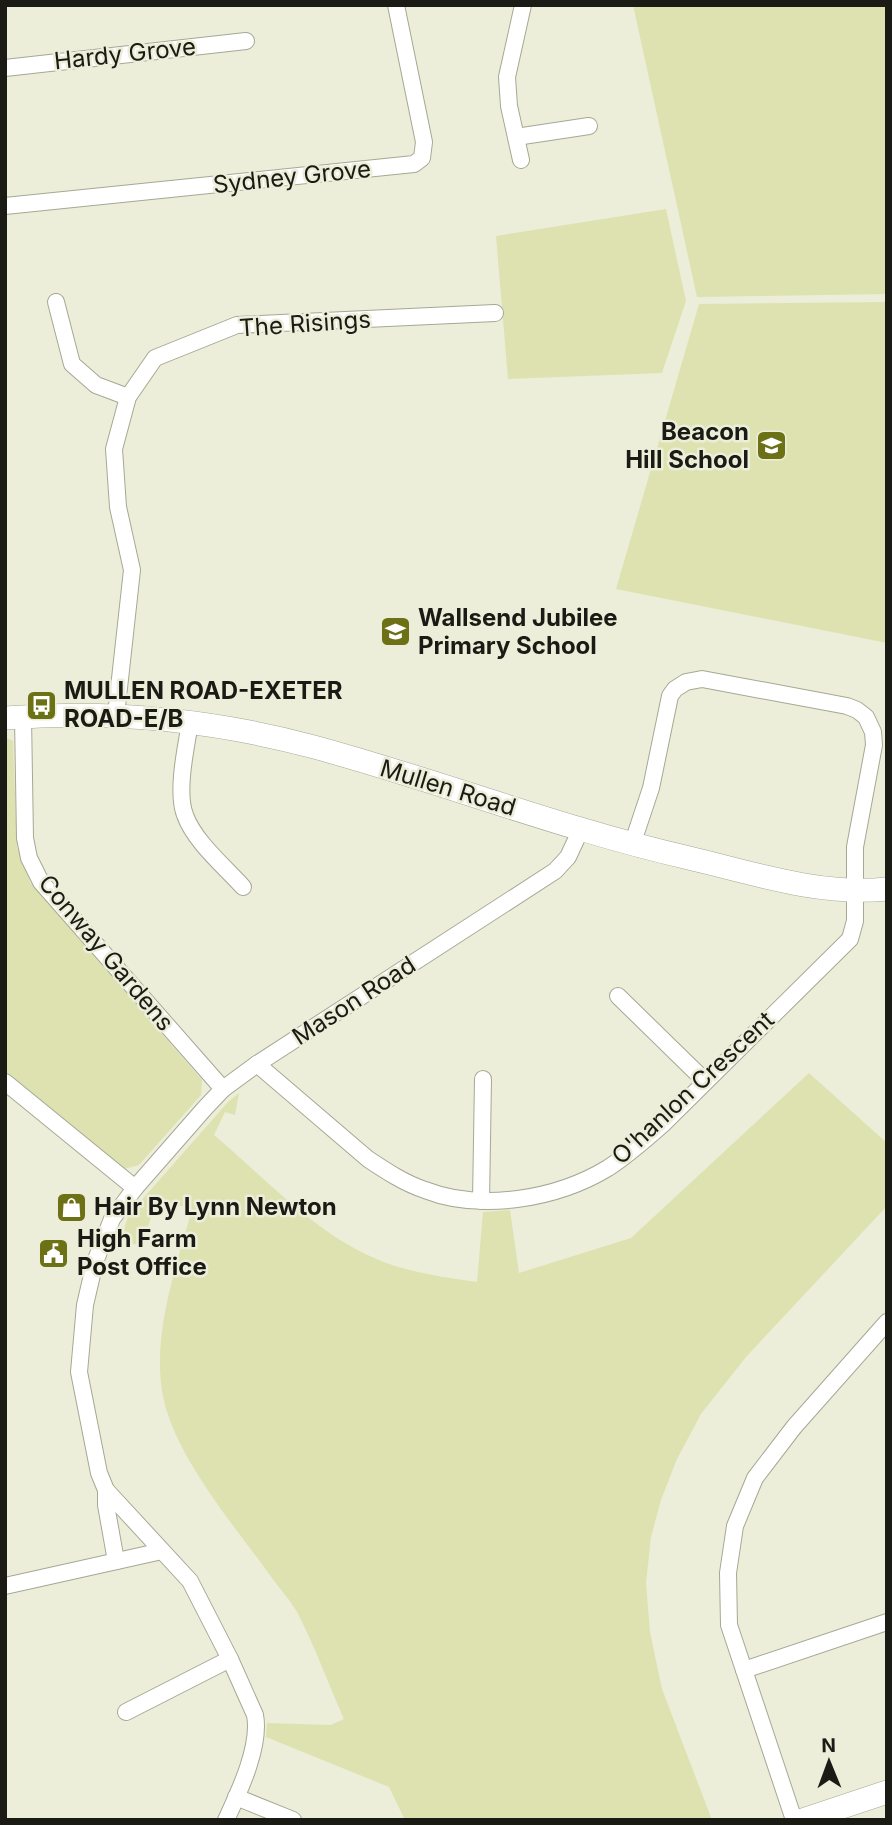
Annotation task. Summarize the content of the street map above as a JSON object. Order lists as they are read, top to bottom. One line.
{"streets":{"street":["Hardy Grove","Sydney Grove","The Risings","Mullen Road","Conway Gardens","Mason Road","O'hanlon Crescent"]},"crossings":[["The Risings","Mullen Road"],["Mullen Road","Conway Gardens"],["Mullen Road","Mason Road"],["Mullen Road","O'hanlon Crescent"],["Conway Gardens","Mason Road"],["Mason Road","O'hanlon Crescent"]],"places":{"school or university":["Beacon Hill School","Wallsend Jubilee Primary School"],"bus stop":["MULLEN ROAD-EXETER ROAD-E/B"],"shop":["Hair By Lynn Newton"],"public building":["High Farm Post Office"]},"north":"top"}
